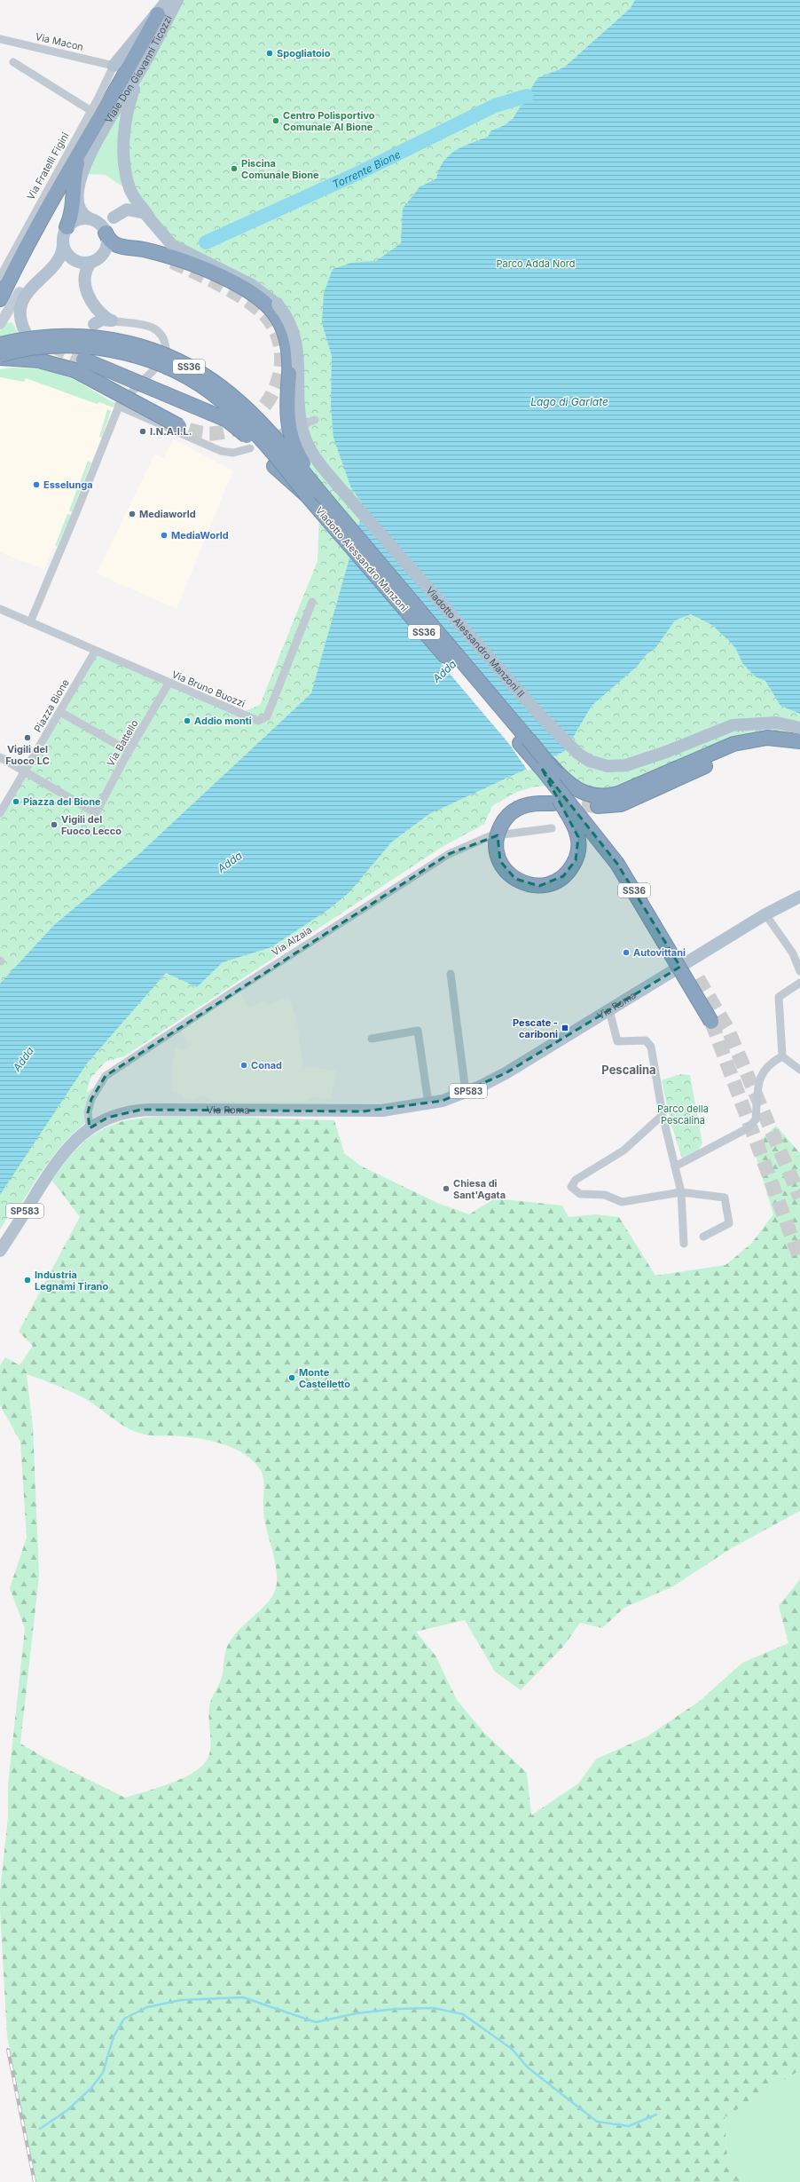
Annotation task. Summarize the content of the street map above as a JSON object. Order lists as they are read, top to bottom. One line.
{"streets":{"highway":["SS36","Viadotto Alessandro Manzoni"],"main road":["Viale Don Giovanni Ticozzi","Viadotto Alessandro Manzoni II","Via Roma","SP583"],"street":["Via Macon","Via Fratelli Figini","Via Bruno Buozzi","Piazza Bione","Via Battello","Via Alzaia"]},"crossings":[["Via Macon","Via Fratelli Figini"],["Viale Don Giovanni Ticozzi","Viadotto Alessandro Manzoni II"],["SS36","Viadotto Alessandro Manzoni"],["Via Bruno Buozzi","Piazza Bione"],["Via Bruno Buozzi","Via Battello"],["Piazza Bione","Via Battello"],["Via Alzaia","Via Roma"]],"districts":["Pescalina"],"water":["Torrente Bione","Lago di Garlate","Adda"],"parks":["Parco Adda Nord","Parco della Pescalina"],"places":{"other":["Spogliatoio","Centro Polisportivo Comunale Al Bione","Piscina Comunale Bione","I.N.A.I.L.","Esselunga","Mediaworld","MediaWorld","Addio monti","Vigili del Fuoco LC","Piazza del Bione","Vigili del Fuoco Lecco","Autovittani","Conad","Chiesa di Sant'Agata","Industria Legnami Tirano","Monte Castelletto"],"transit":["Pescate - cariboni"]}}
